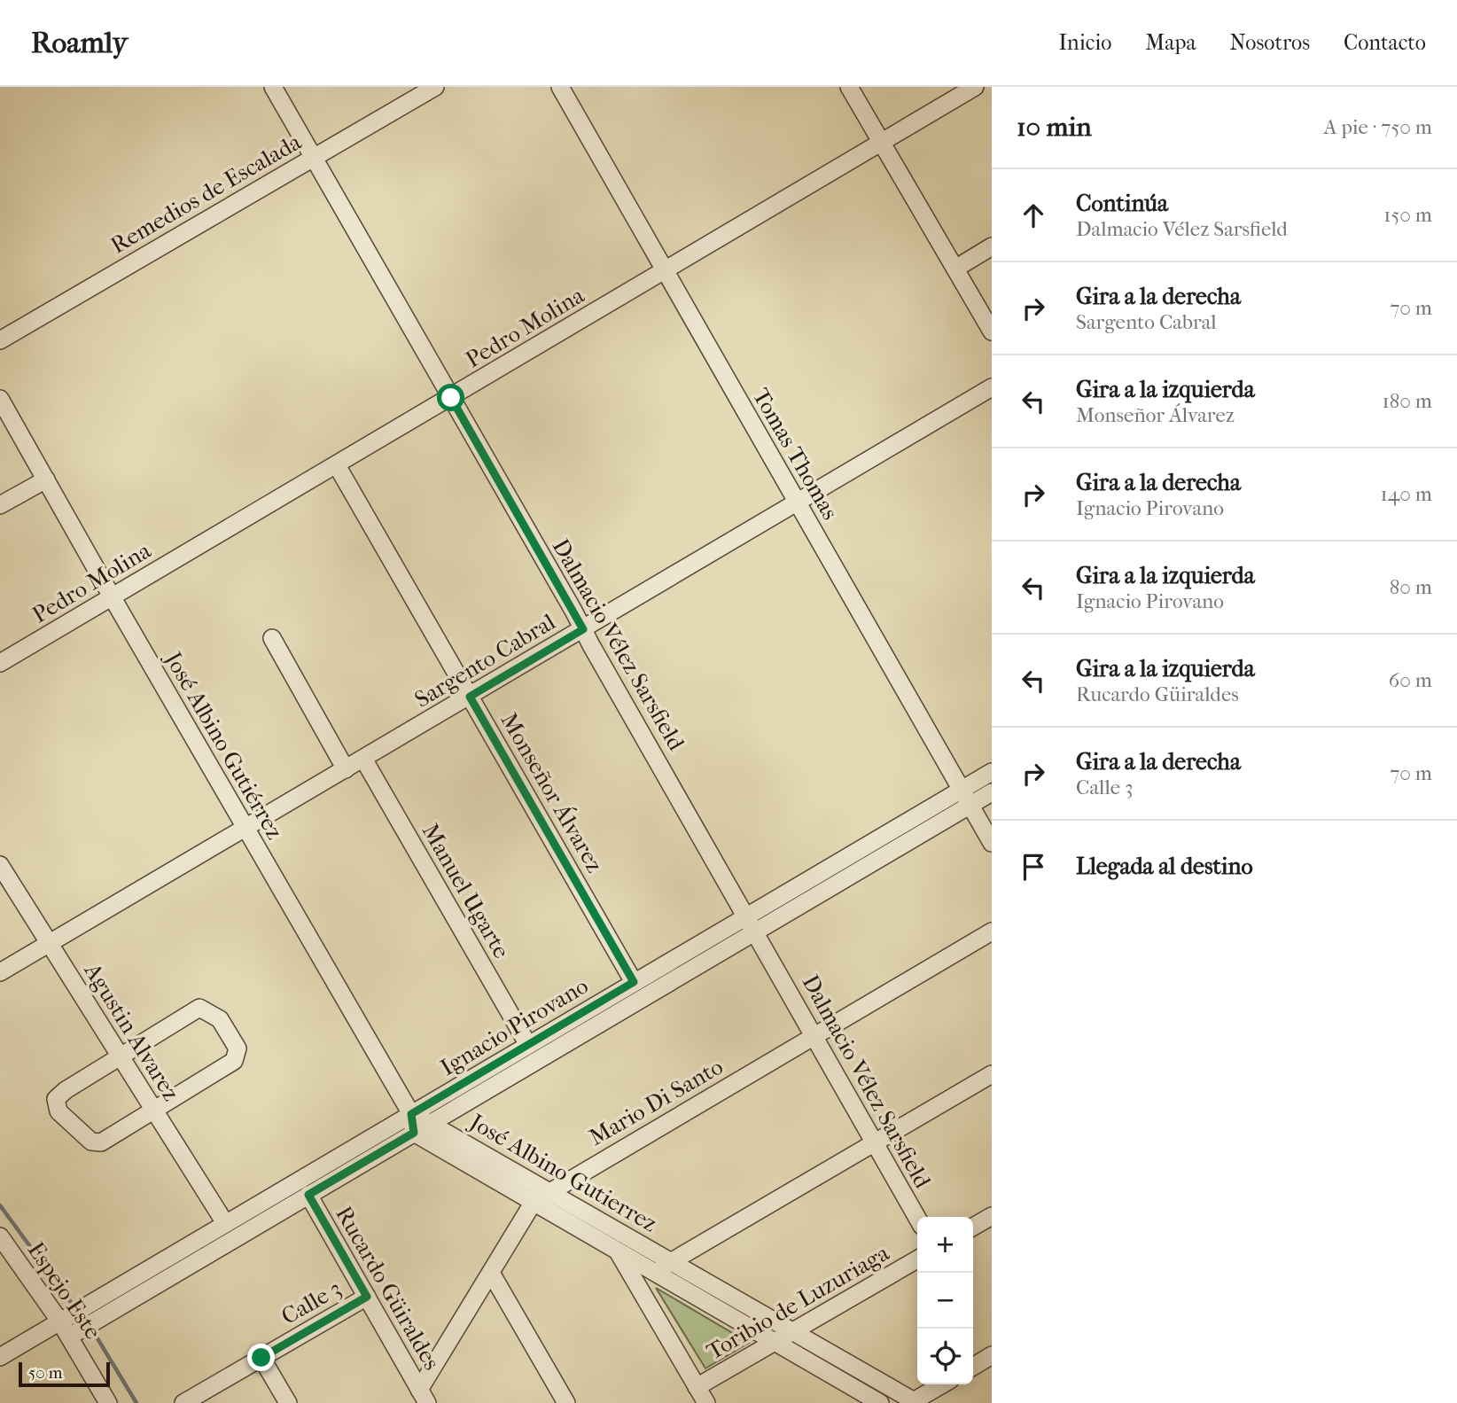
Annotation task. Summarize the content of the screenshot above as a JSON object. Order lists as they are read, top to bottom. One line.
{"streets":{"street":["Remedios de Escalada","Pedro Molina","Tomas Thomas","Dalmacio Vélez Sarsfield","Sargento Cabral","José Albino Gutiérrez","Monseñor Álvarez","Manuel Ugarte","Ignacio Pirovano","Agustin Alvarez","Mario Di Santo","José Albino Gutierrez","Rucardo Güiraldes","Espejo Este","Calle 3","Toribio de Luzuriaga"]},"crossings":[["Remedios de Escalada","Dalmacio Vélez Sarsfield"],["Pedro Molina","Tomas Thomas"],["Pedro Molina","Dalmacio Vélez Sarsfield"],["Pedro Molina","José Albino Gutiérrez"],["Pedro Molina","Monseñor Álvarez"],["Tomas Thomas","Sargento Cabral"],["Tomas Thomas","Ignacio Pirovano"],["Dalmacio Vélez Sarsfield","Sargento Cabral"],["Dalmacio Vélez Sarsfield","Ignacio Pirovano"],["Dalmacio Vélez Sarsfield","Mario Di Santo"],["Sargento Cabral","José Albino Gutiérrez"],["Sargento Cabral","Monseñor Álvarez"],["Sargento Cabral","Manuel Ugarte"],["Sargento Cabral","Agustin Alvarez"],["José Albino Gutiérrez","Ignacio Pirovano"],["José Albino Gutiérrez","José Albino Gutierrez"],["Monseñor Álvarez","Ignacio Pirovano"],["Manuel Ugarte","Ignacio Pirovano"],["Ignacio Pirovano","Agustin Alvarez"],["Ignacio Pirovano","José Albino Gutierrez"],["Ignacio Pirovano","Rucardo Güiraldes"],["Ignacio Pirovano","Espejo Este"],["Mario Di Santo","José Albino Gutierrez"],["Mario Di Santo","Rucardo Güiraldes"],["José Albino Gutierrez","Toribio de Luzuriaga"],["Rucardo Güiraldes","Calle 3"]],"scale_bar":"50 m","page":{"header":"Roamly","nav":["Inicio","Mapa","Nosotros","Contacto"],"heading":["10 min","A pie · 750 m"],"list":[["Continúa","Dalmacio Vélez Sarsfield","150 m"],["Gira a la derecha","Sargento Cabral","70 m"],["Gira a la izquierda","Monseñor Álvarez","180 m"],["Gira a la derecha","Ignacio Pirovano","140 m"],["Gira a la izquierda","Ignacio Pirovano","80 m"],["Gira a la izquierda","Rucardo Güiraldes","60 m"],["Gira a la derecha","Calle 3","70 m"],"Llegada al destino"],"map_buttons":["+","−"],"scale":"50 m"}}
